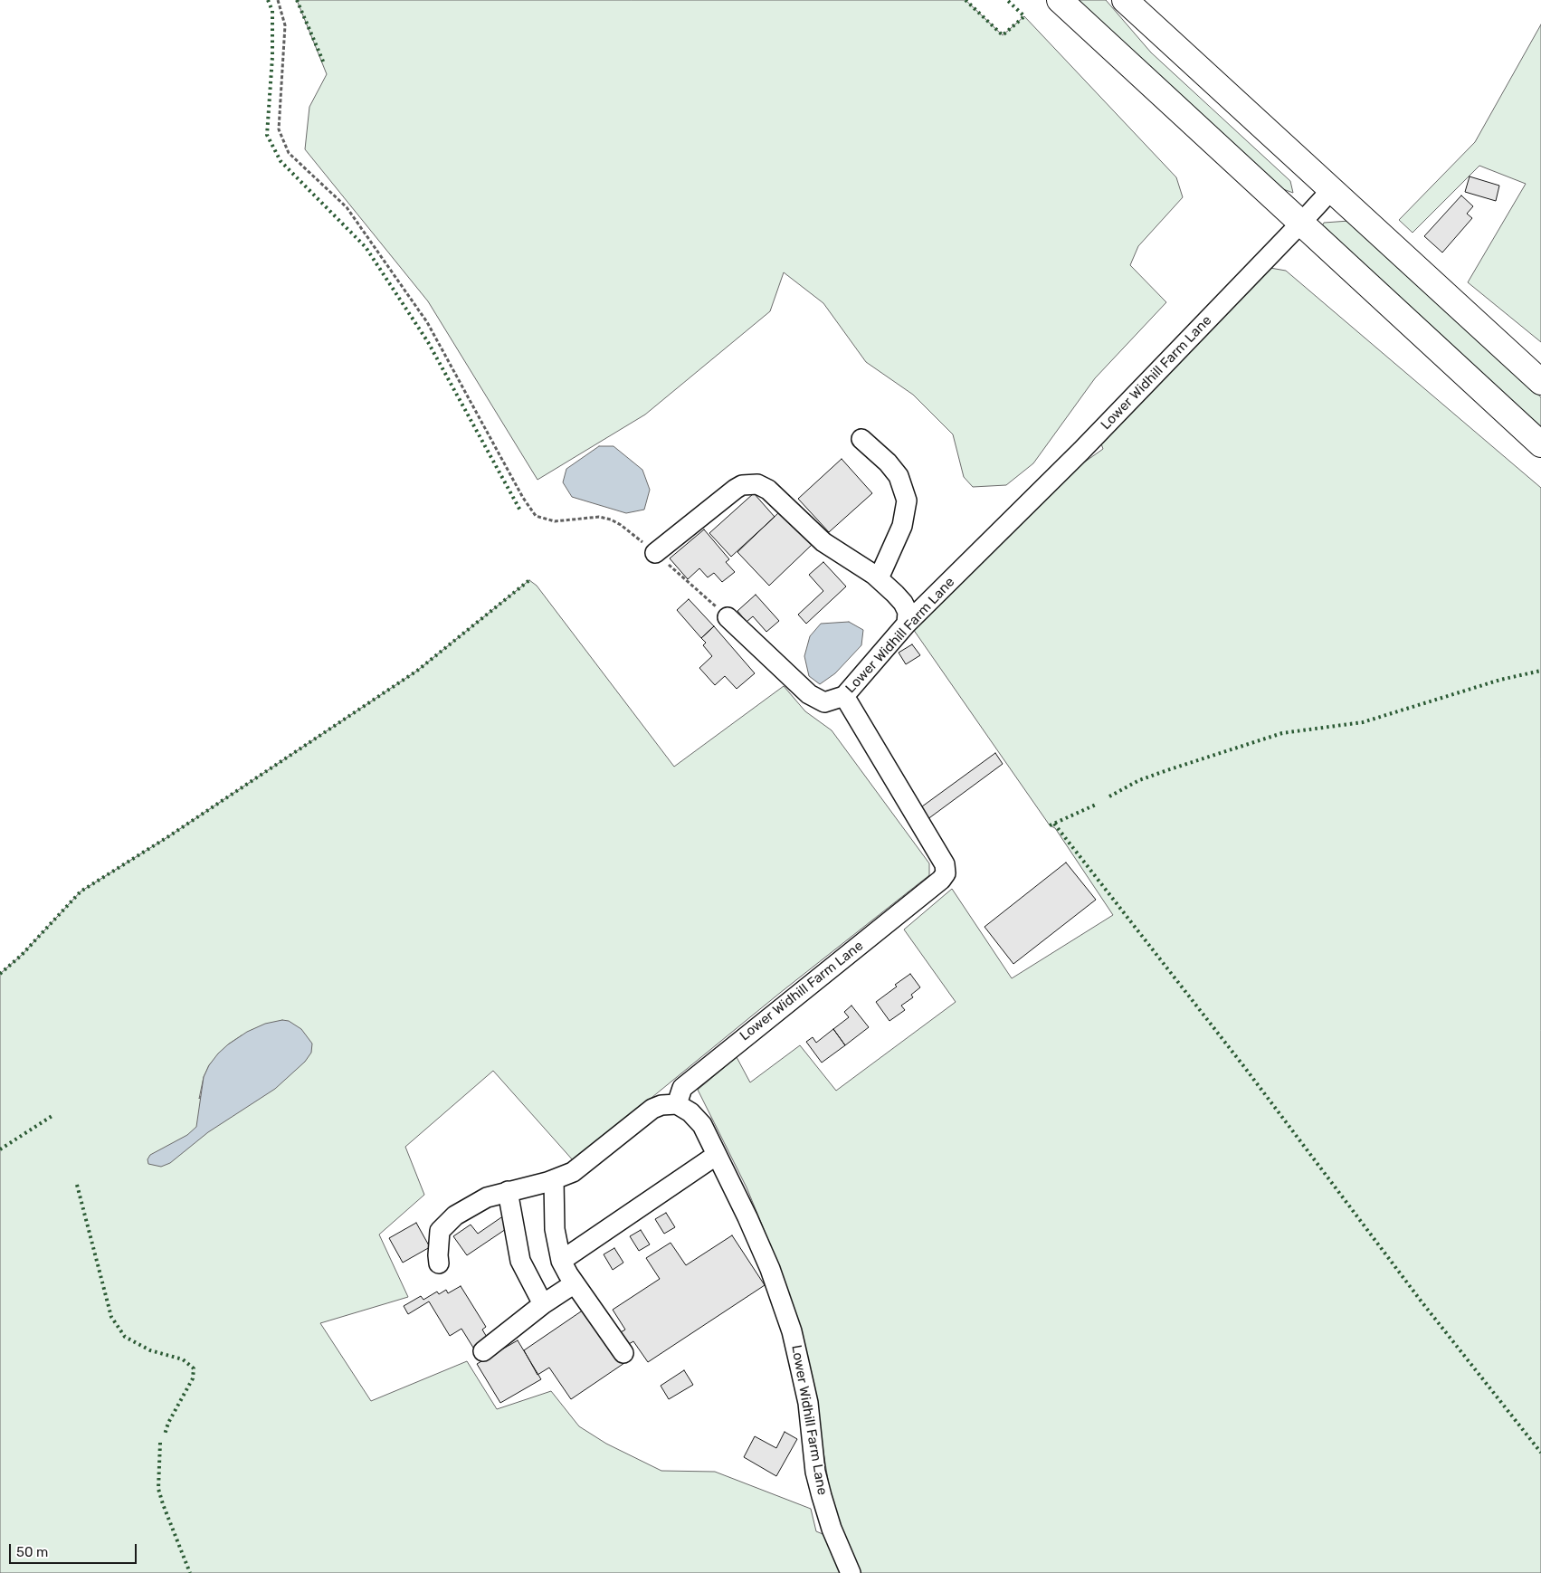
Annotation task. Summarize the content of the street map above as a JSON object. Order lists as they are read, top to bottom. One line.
{"streets":{"lane":["Lower Widhill Farm Lane"]},"scale_bar":"50 m"}
